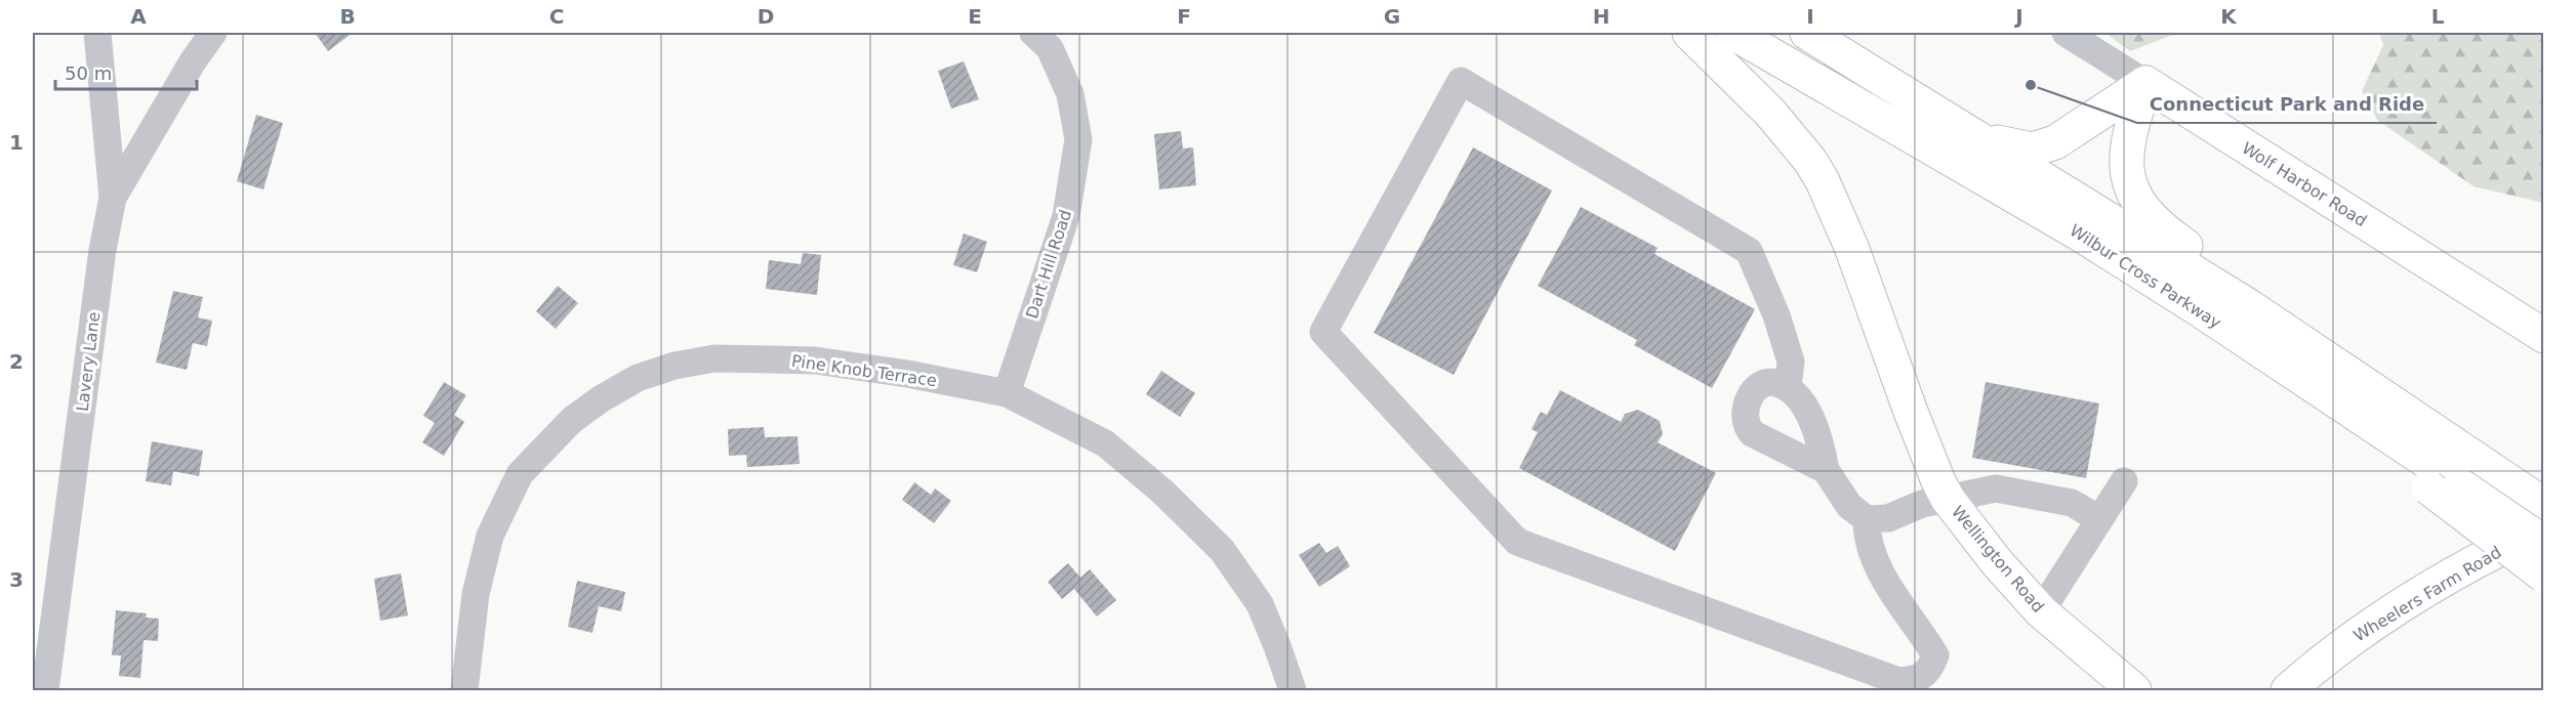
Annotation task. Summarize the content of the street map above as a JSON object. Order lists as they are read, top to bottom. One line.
{"streets":{"main road":["Wolf Harbor Road","Wilbur Cross Parkway","Wellington Road","Wheelers Farm Road"],"street":["Dart Hill Road","Lavery Lane","Pine Knob Terrace"]},"crossings":[["Dart Hill Road","Pine Knob Terrace"]],"places":["Connecticut Park and Ride"],"scale_bar":"50 m","grid":{"columns":["A","B","C","D","E","F","G","H","I","J","K","L"],"rows":["1","2","3"]}}
